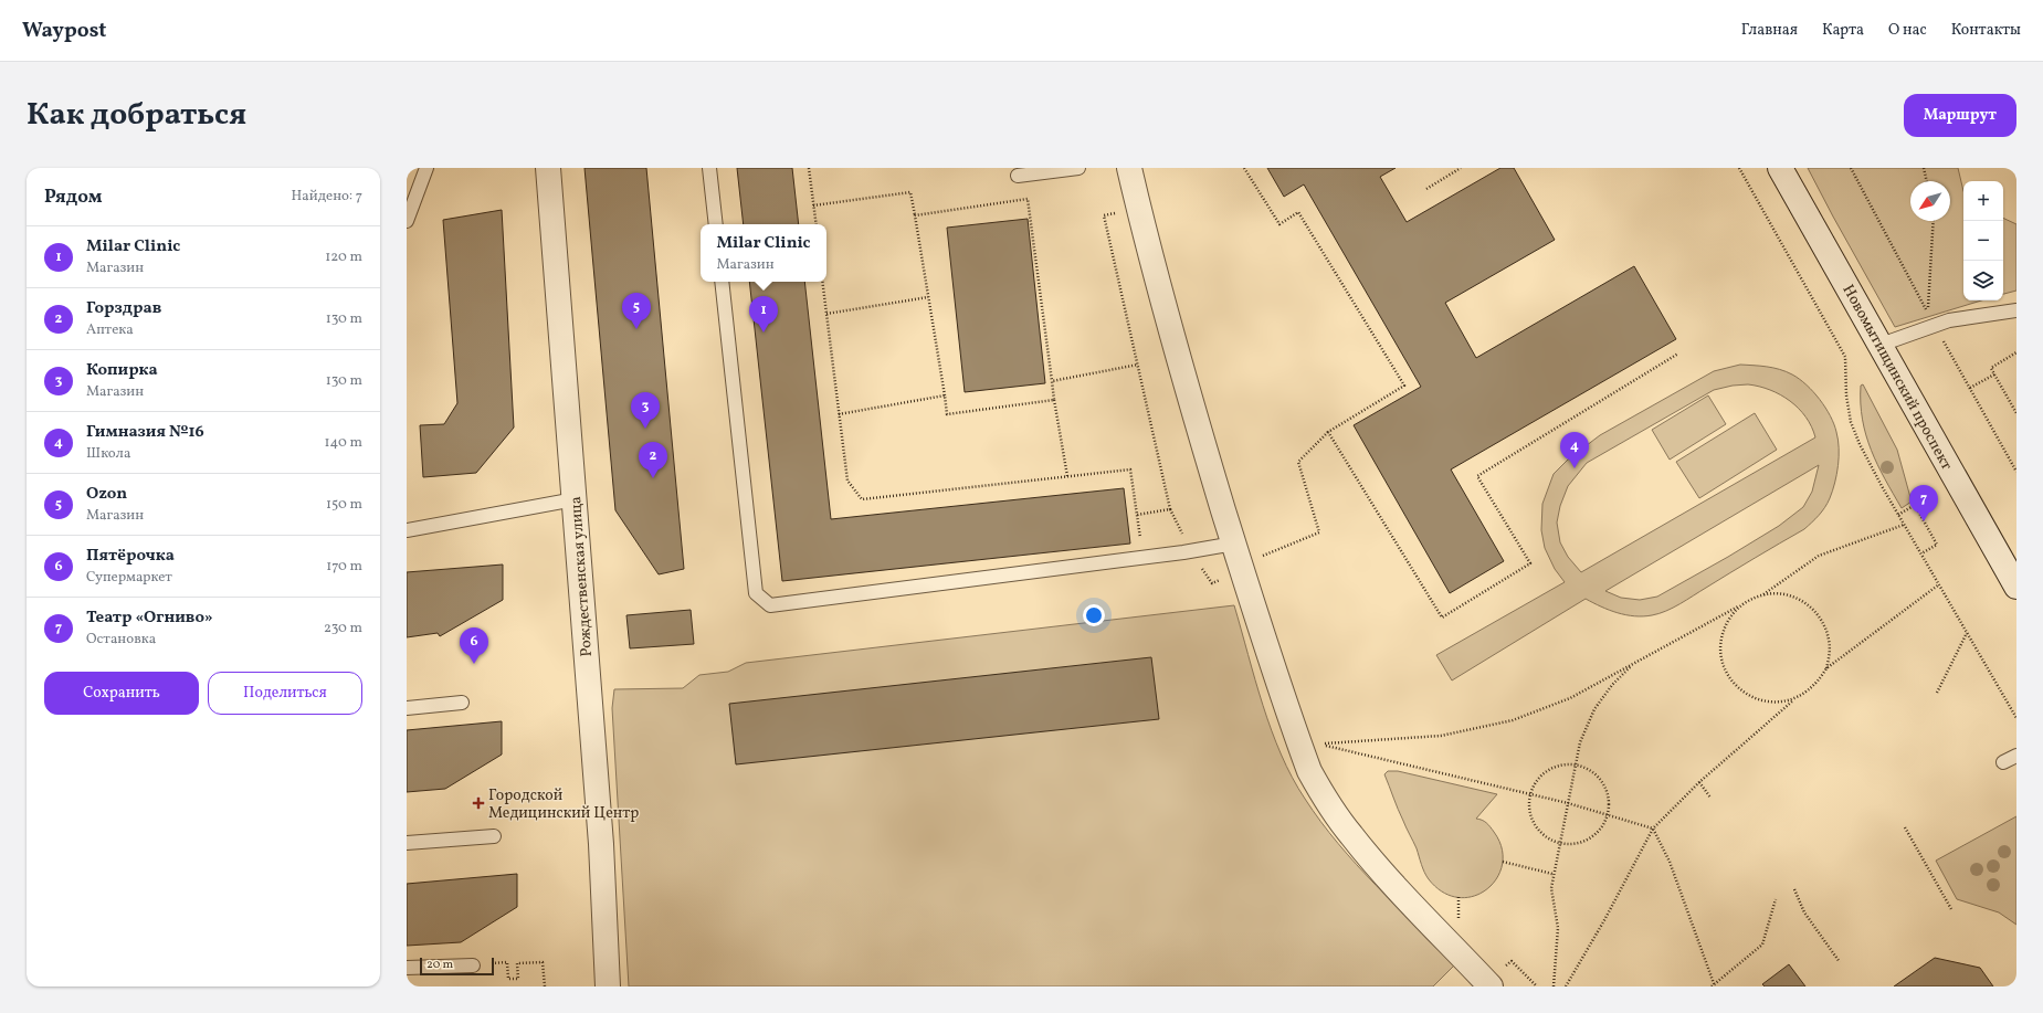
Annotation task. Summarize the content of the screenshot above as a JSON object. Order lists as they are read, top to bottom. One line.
{"streets":{"street":["Новомытищинский проспект","Рождественская улица"]},"places":{"health":["Городской Медицинский Центр"]},"scale_bar":"20 m","north":"bottom left","page":{"header":"Waypost","nav":["Главная","Карта","О нас","Контакты"],"title":"Как добраться","buttons":["Маршрут",["Сохранить","Поделиться"]],"heading":["Рядом","Найдено: 7"],"map_buttons":["+","−"],"popup":["Milar Clinic","Магазин"],"list":[{"mark":"1","name":"Milar Clinic","note":"Магазин","value":"120 m"},{"mark":"2","name":"Горздрав","note":"Аптека","value":"130 m"},{"mark":"3","name":"Копирка","note":"Магазин","value":"130 m"},{"mark":"4","name":"Гимназия №16","note":"Школа","value":"140 m"},{"mark":"5","name":"Ozon","note":"Магазин","value":"150 m"},{"mark":"6","name":"Пятёрочка","note":"Супермаркет","value":"170 m"},{"mark":"7","name":"Театр «Огниво»","note":"Остановка","value":"230 m"}],"pins":["5","1","3","4","2","7","6"],"scale":"20 m"}}
